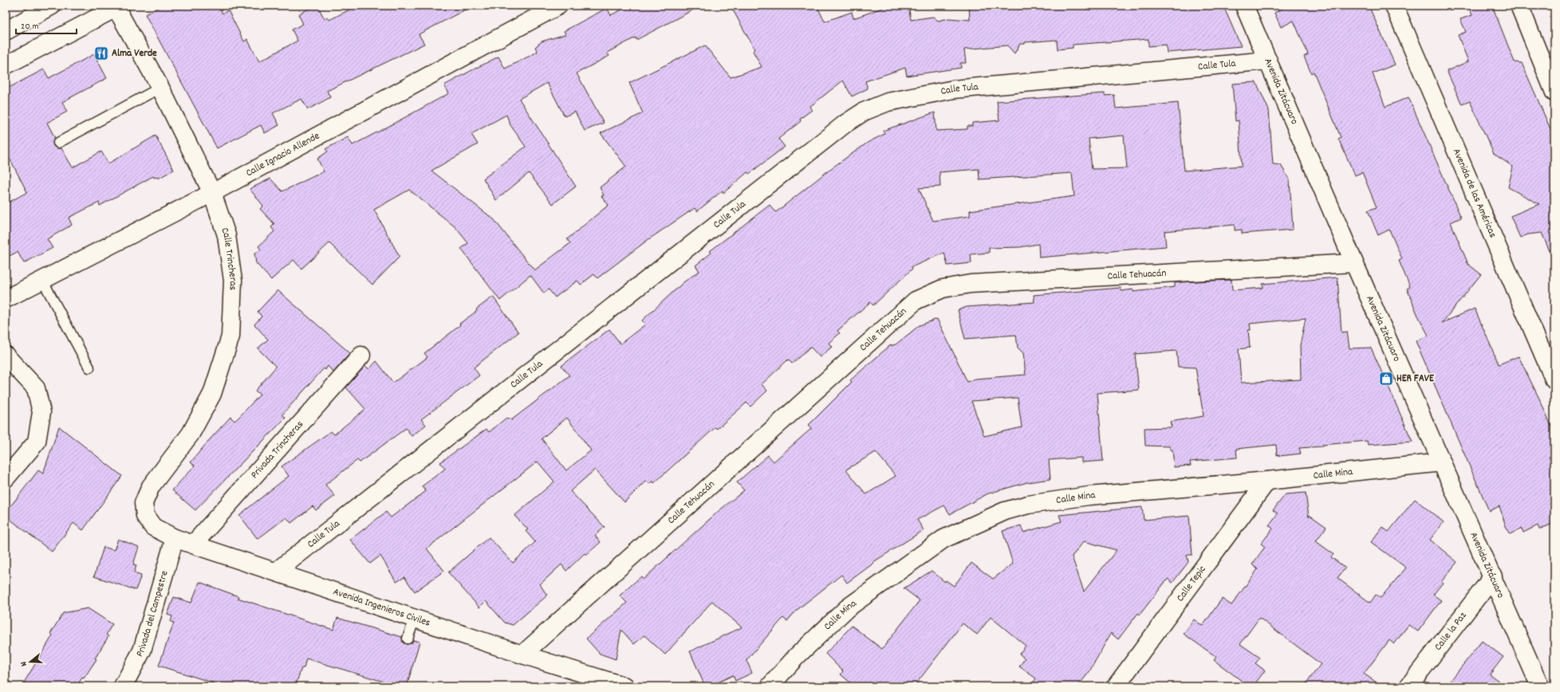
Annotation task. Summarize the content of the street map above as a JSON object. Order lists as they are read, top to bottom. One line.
{"streets":{"street":["Calle Tula","Avenida Zitácuaro","Calle Ignacio Allende","Avenida de las Américas","Calle Trincheras","Calle Tehuacán","Privada Trincheras","Calle Mina","Calle Tepic","Avenida Ingenieros Civiles","Privada del Campestre","Calle la Paz"]},"crossings":[["Calle Tula","Avenida Zitácuaro"],["Calle Tula","Avenida Ingenieros Civiles"],["Avenida Zitácuaro","Calle Tehuacán"],["Avenida Zitácuaro","Calle Mina"],["Avenida Zitácuaro","Calle la Paz"],["Calle Ignacio Allende","Calle Trincheras"],["Calle Trincheras","Avenida Ingenieros Civiles"],["Calle Tehuacán","Avenida Ingenieros Civiles"],["Privada Trincheras","Avenida Ingenieros Civiles"],["Calle Mina","Calle Tepic"],["Avenida Ingenieros Civiles","Privada del Campestre"]],"places":{"restaurant":["Alma Verde"],"shop":["HER FAVE"]},"scale_bar":"20 m","north":"left"}
